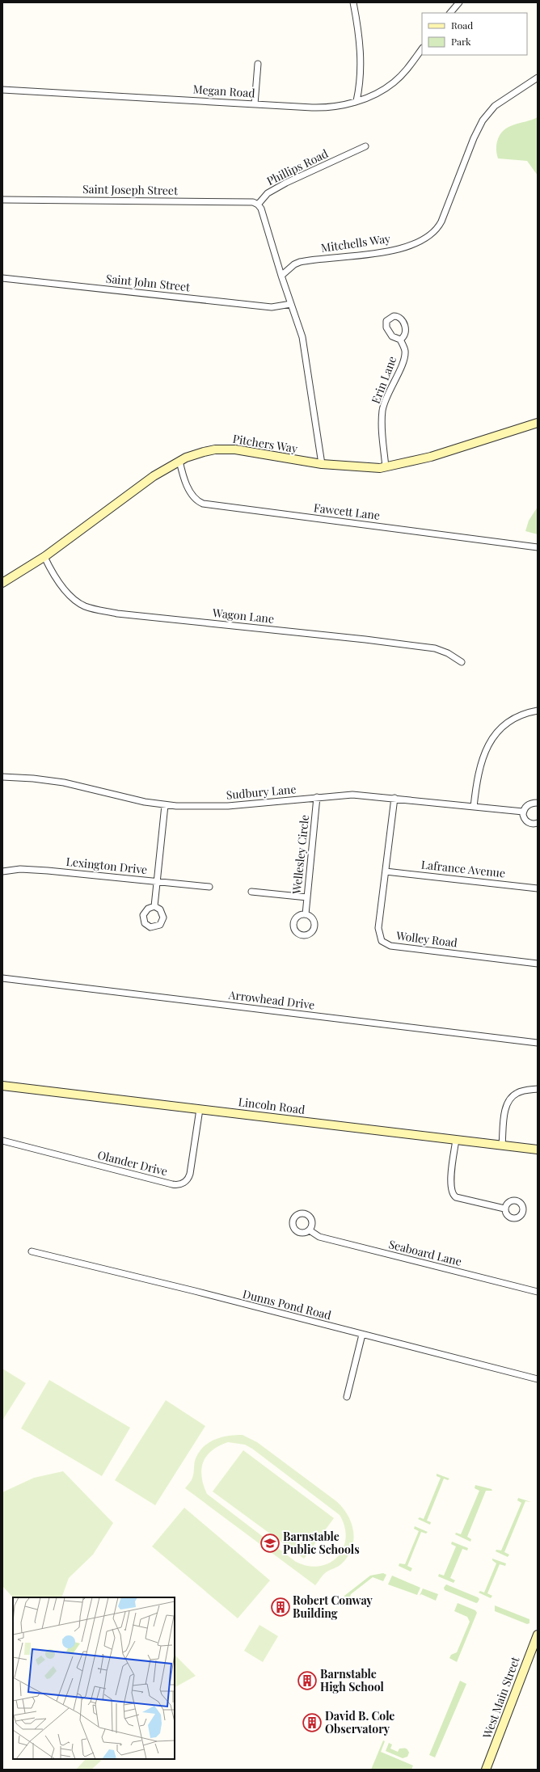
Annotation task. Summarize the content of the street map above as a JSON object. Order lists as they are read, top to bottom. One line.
{"streets":{"main road":["Pitchers Way","Lincoln Road","West Main Street"],"street":["Megan Road","Phillips Road","Saint Joseph Street","Mitchells Way","Saint John Street","Erin Lane","Fawcett Lane","Wagon Lane","Sudbury Lane","Wellesley Circle","Lexington Drive","Lafrance Avenue","Wolley Road","Arrowhead Drive","Olander Drive","Seaboard Lane","Dunns Pond Road"]},"crossings":[["Phillips Road","Saint Joseph Street"],["Erin Lane","Pitchers Way"],["Pitchers Way","Fawcett Lane"],["Pitchers Way","Wagon Lane"],["Sudbury Lane","Wellesley Circle"],["Sudbury Lane","Wolley Road"],["Lafrance Avenue","Wolley Road"],["Lincoln Road","Olander Drive"]],"places":{"school or university":["Barnstable Public Schools"],"building":["Robert Conway Building","Barnstable High School","David B. Cole Observatory"]},"legend":["Road","Park"]}
